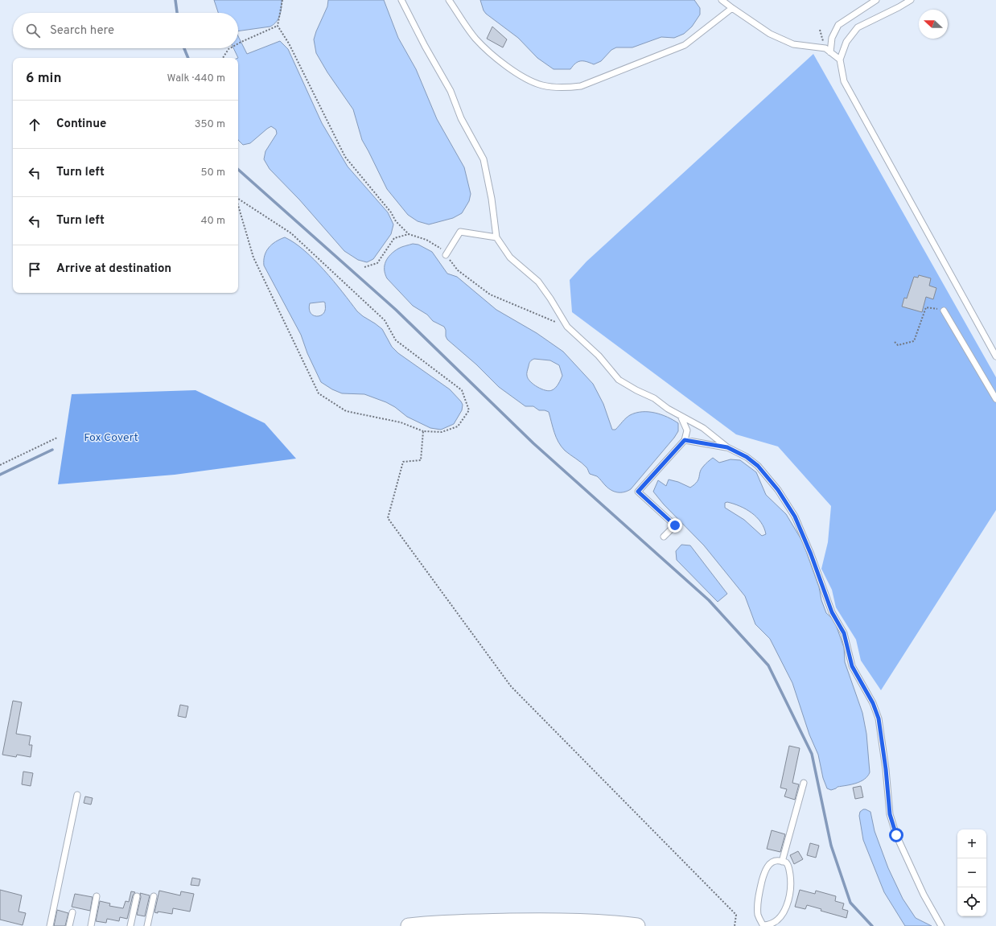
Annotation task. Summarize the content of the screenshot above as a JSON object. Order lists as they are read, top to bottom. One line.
{"parks":["Fox Covert"],"north":"left","page":{"search":"Search here","heading":["6 min","Walk · 440 m"],"list":[["Continue","350 m"],["Turn left","50 m"],["Turn left","40 m"],"Arrive at destination"],"map_buttons":["+","−"]}}
